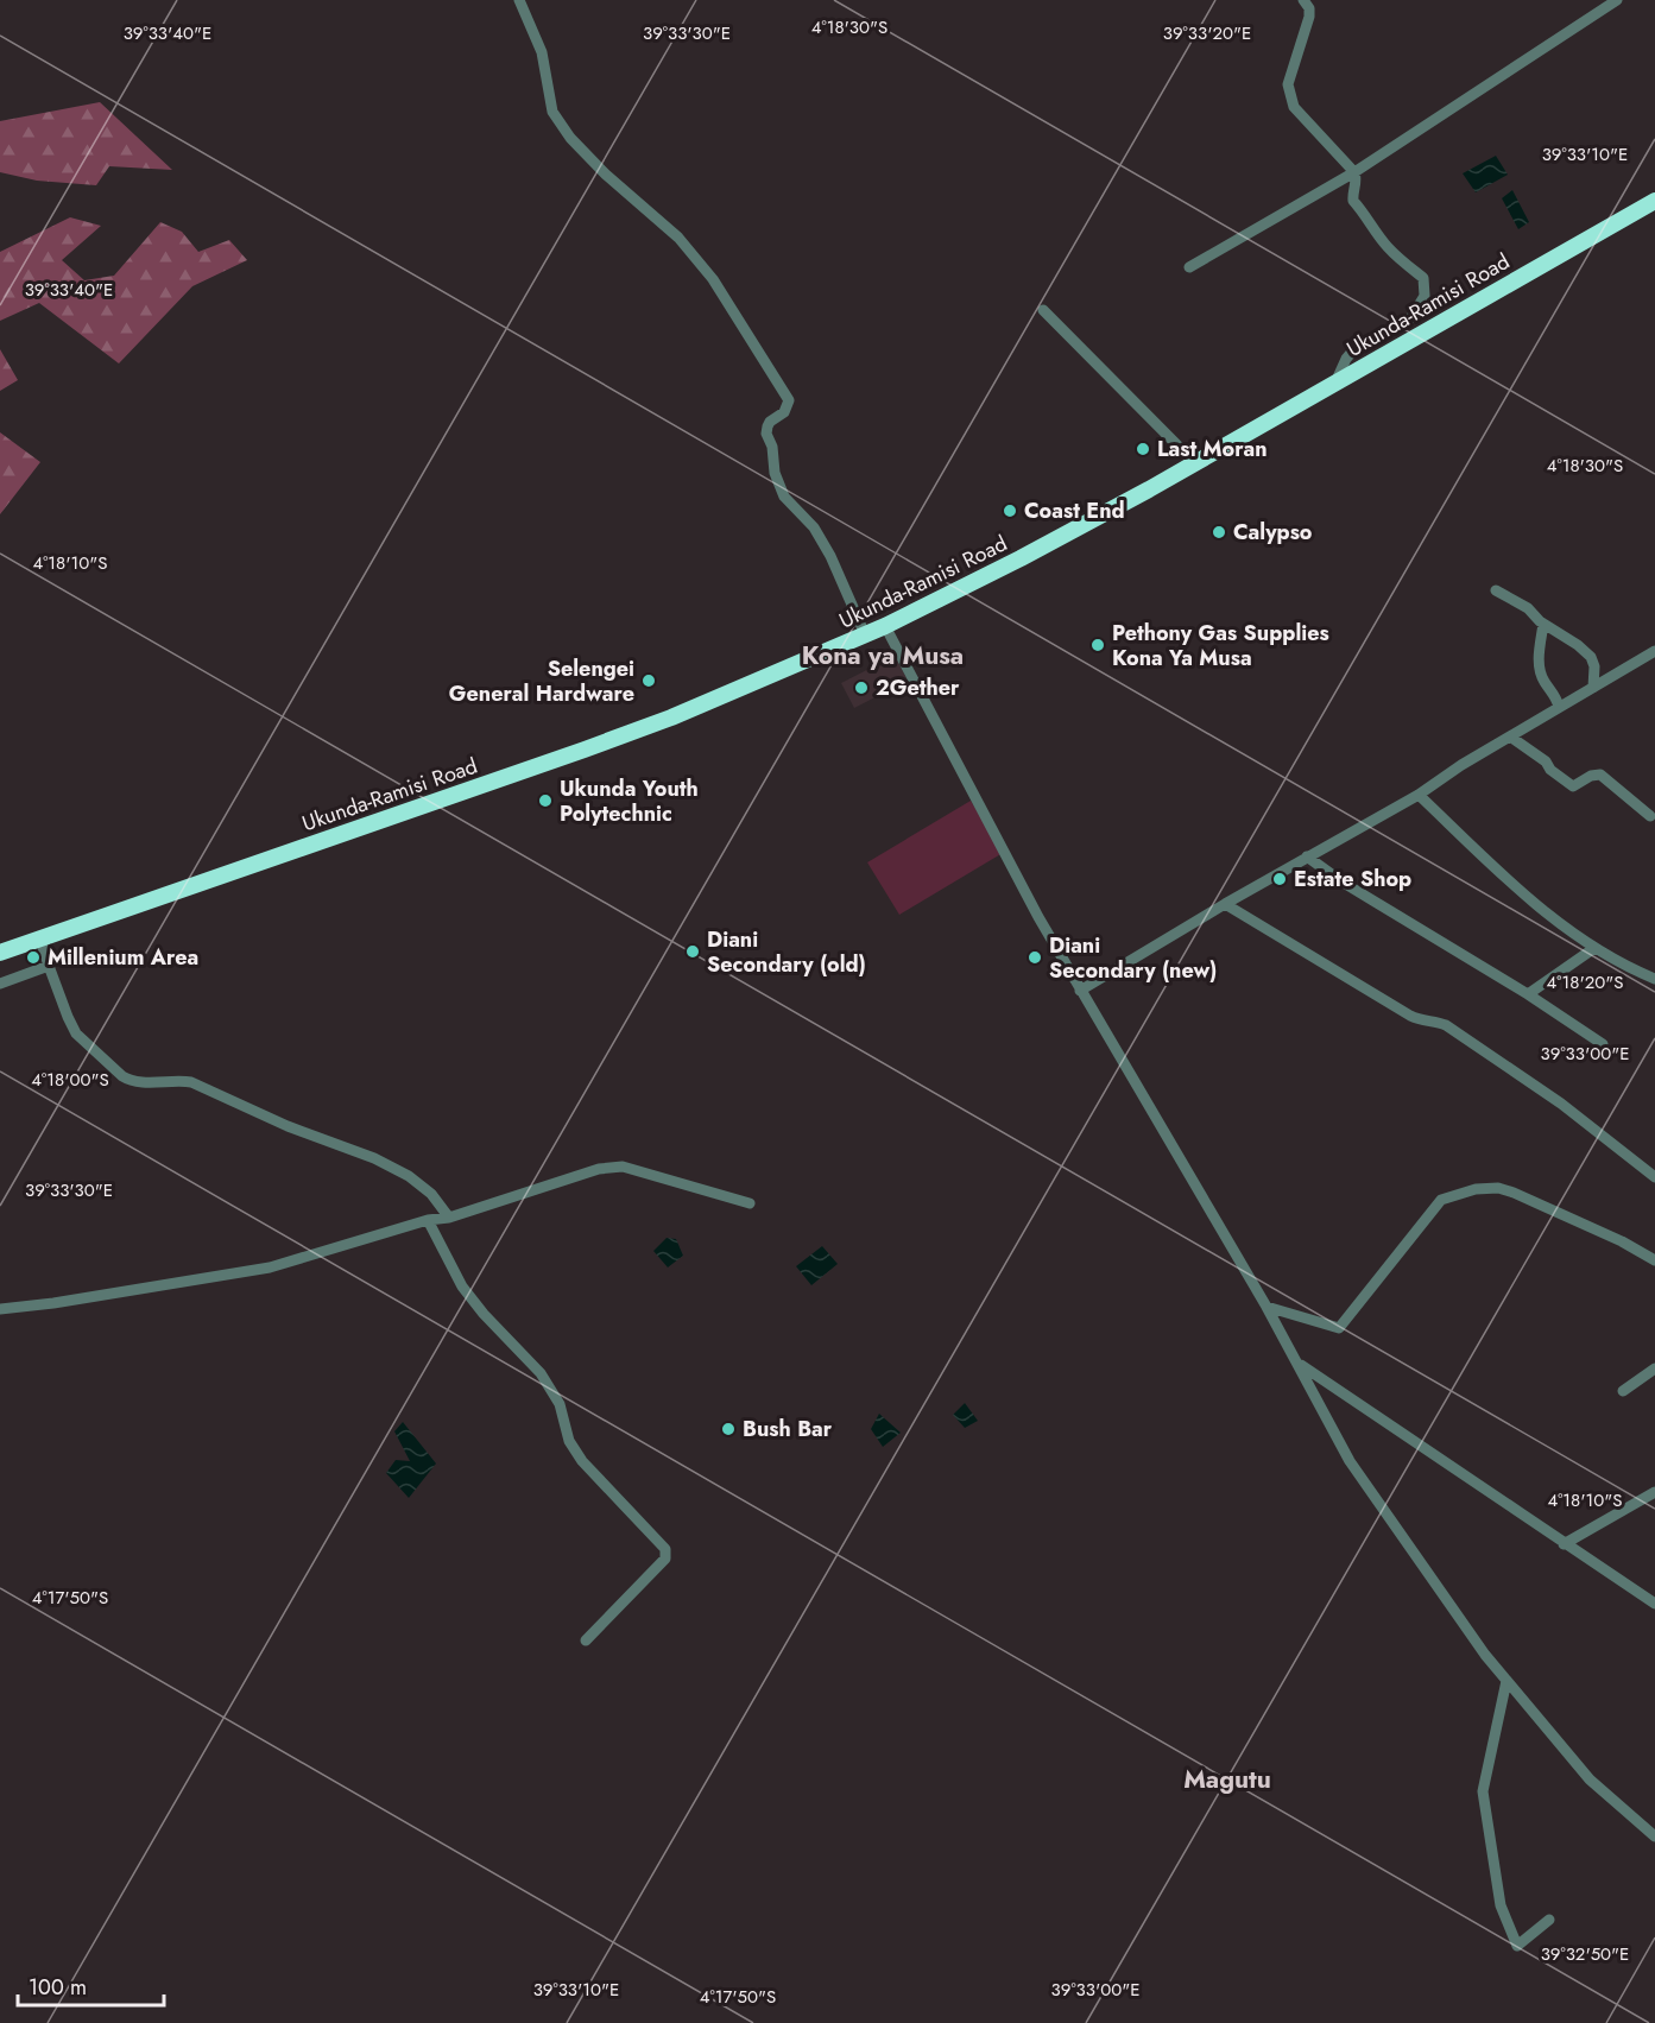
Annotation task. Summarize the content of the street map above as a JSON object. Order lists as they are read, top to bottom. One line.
{"streets":{"highway":["Ukunda-Ramisi Road"]},"districts":["Kona ya Musa","Magutu"],"places":["Last Moran","Coast End","Calypso","Pethony Gas Supplies Kona Ya Musa","Selengei General Hardware","2Gether","Ukunda Youth Polytechnic","Estate Shop","Diani Secondary (old)","Millenium Area","Diani Secondary (new)","Bush Bar"],"scale_bar":"100 m","coordinates":["4°18'30\"S","39°33'40\"E","39°33'30\"E","39°33'20\"E","39°33'10\"E","4°18'10\"S","4°18'20\"S","39°33'00\"E","4°18'00\"S","4°17'50\"S","39°32'50\"E"]}
